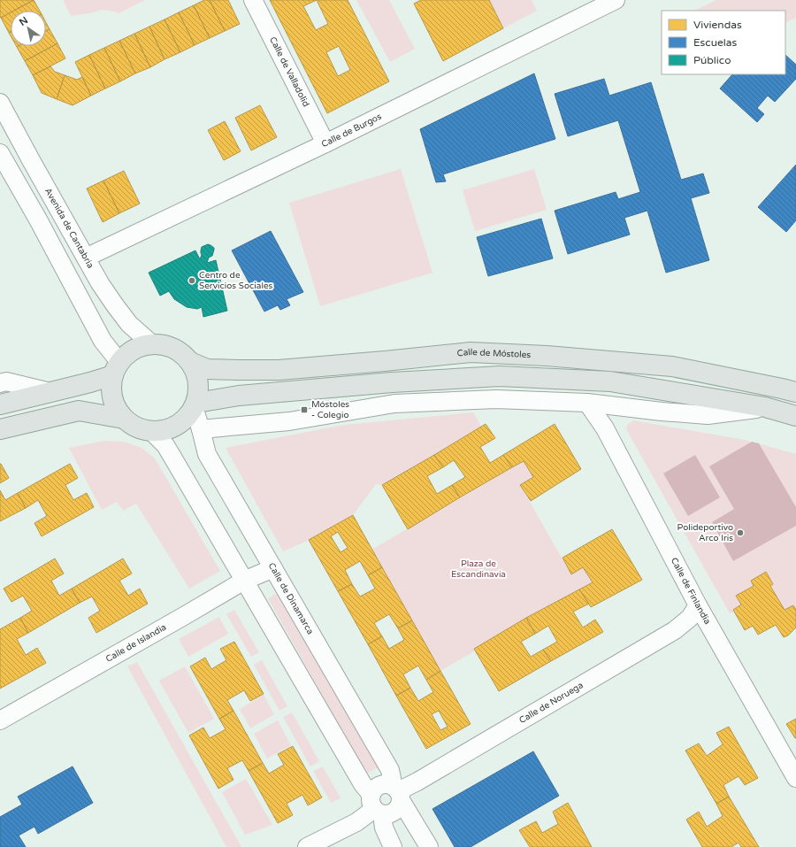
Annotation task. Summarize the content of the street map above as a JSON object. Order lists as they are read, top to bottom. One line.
{"streets":{"main road":["Calle de Móstoles"],"street":["Calle de Valladolid","Calle de Burgos","Avenida de Cantabria","Calle de Finlandia","Calle de Dinamarca","Calle de Islandia","Calle de Noruega"]},"crossings":[["Calle de Valladolid","Calle de Burgos"],["Calle de Burgos","Avenida de Cantabria"],["Avenida de Cantabria","Calle de Móstoles"],["Avenida de Cantabria","Calle de Dinamarca"],["Calle de Móstoles","Calle de Dinamarca"],["Calle de Finlandia","Calle de Noruega"],["Calle de Dinamarca","Calle de Islandia"],["Calle de Dinamarca","Calle de Noruega"]],"parks":["Plaza de Escandinavia"],"places":{"other":["Centro de Servicios Sociales","Polideportivo Arco Iris"],"transit":["Móstoles - Colegio"]},"legend":["Viviendas","Escuelas","Público"],"north":"top left"}
